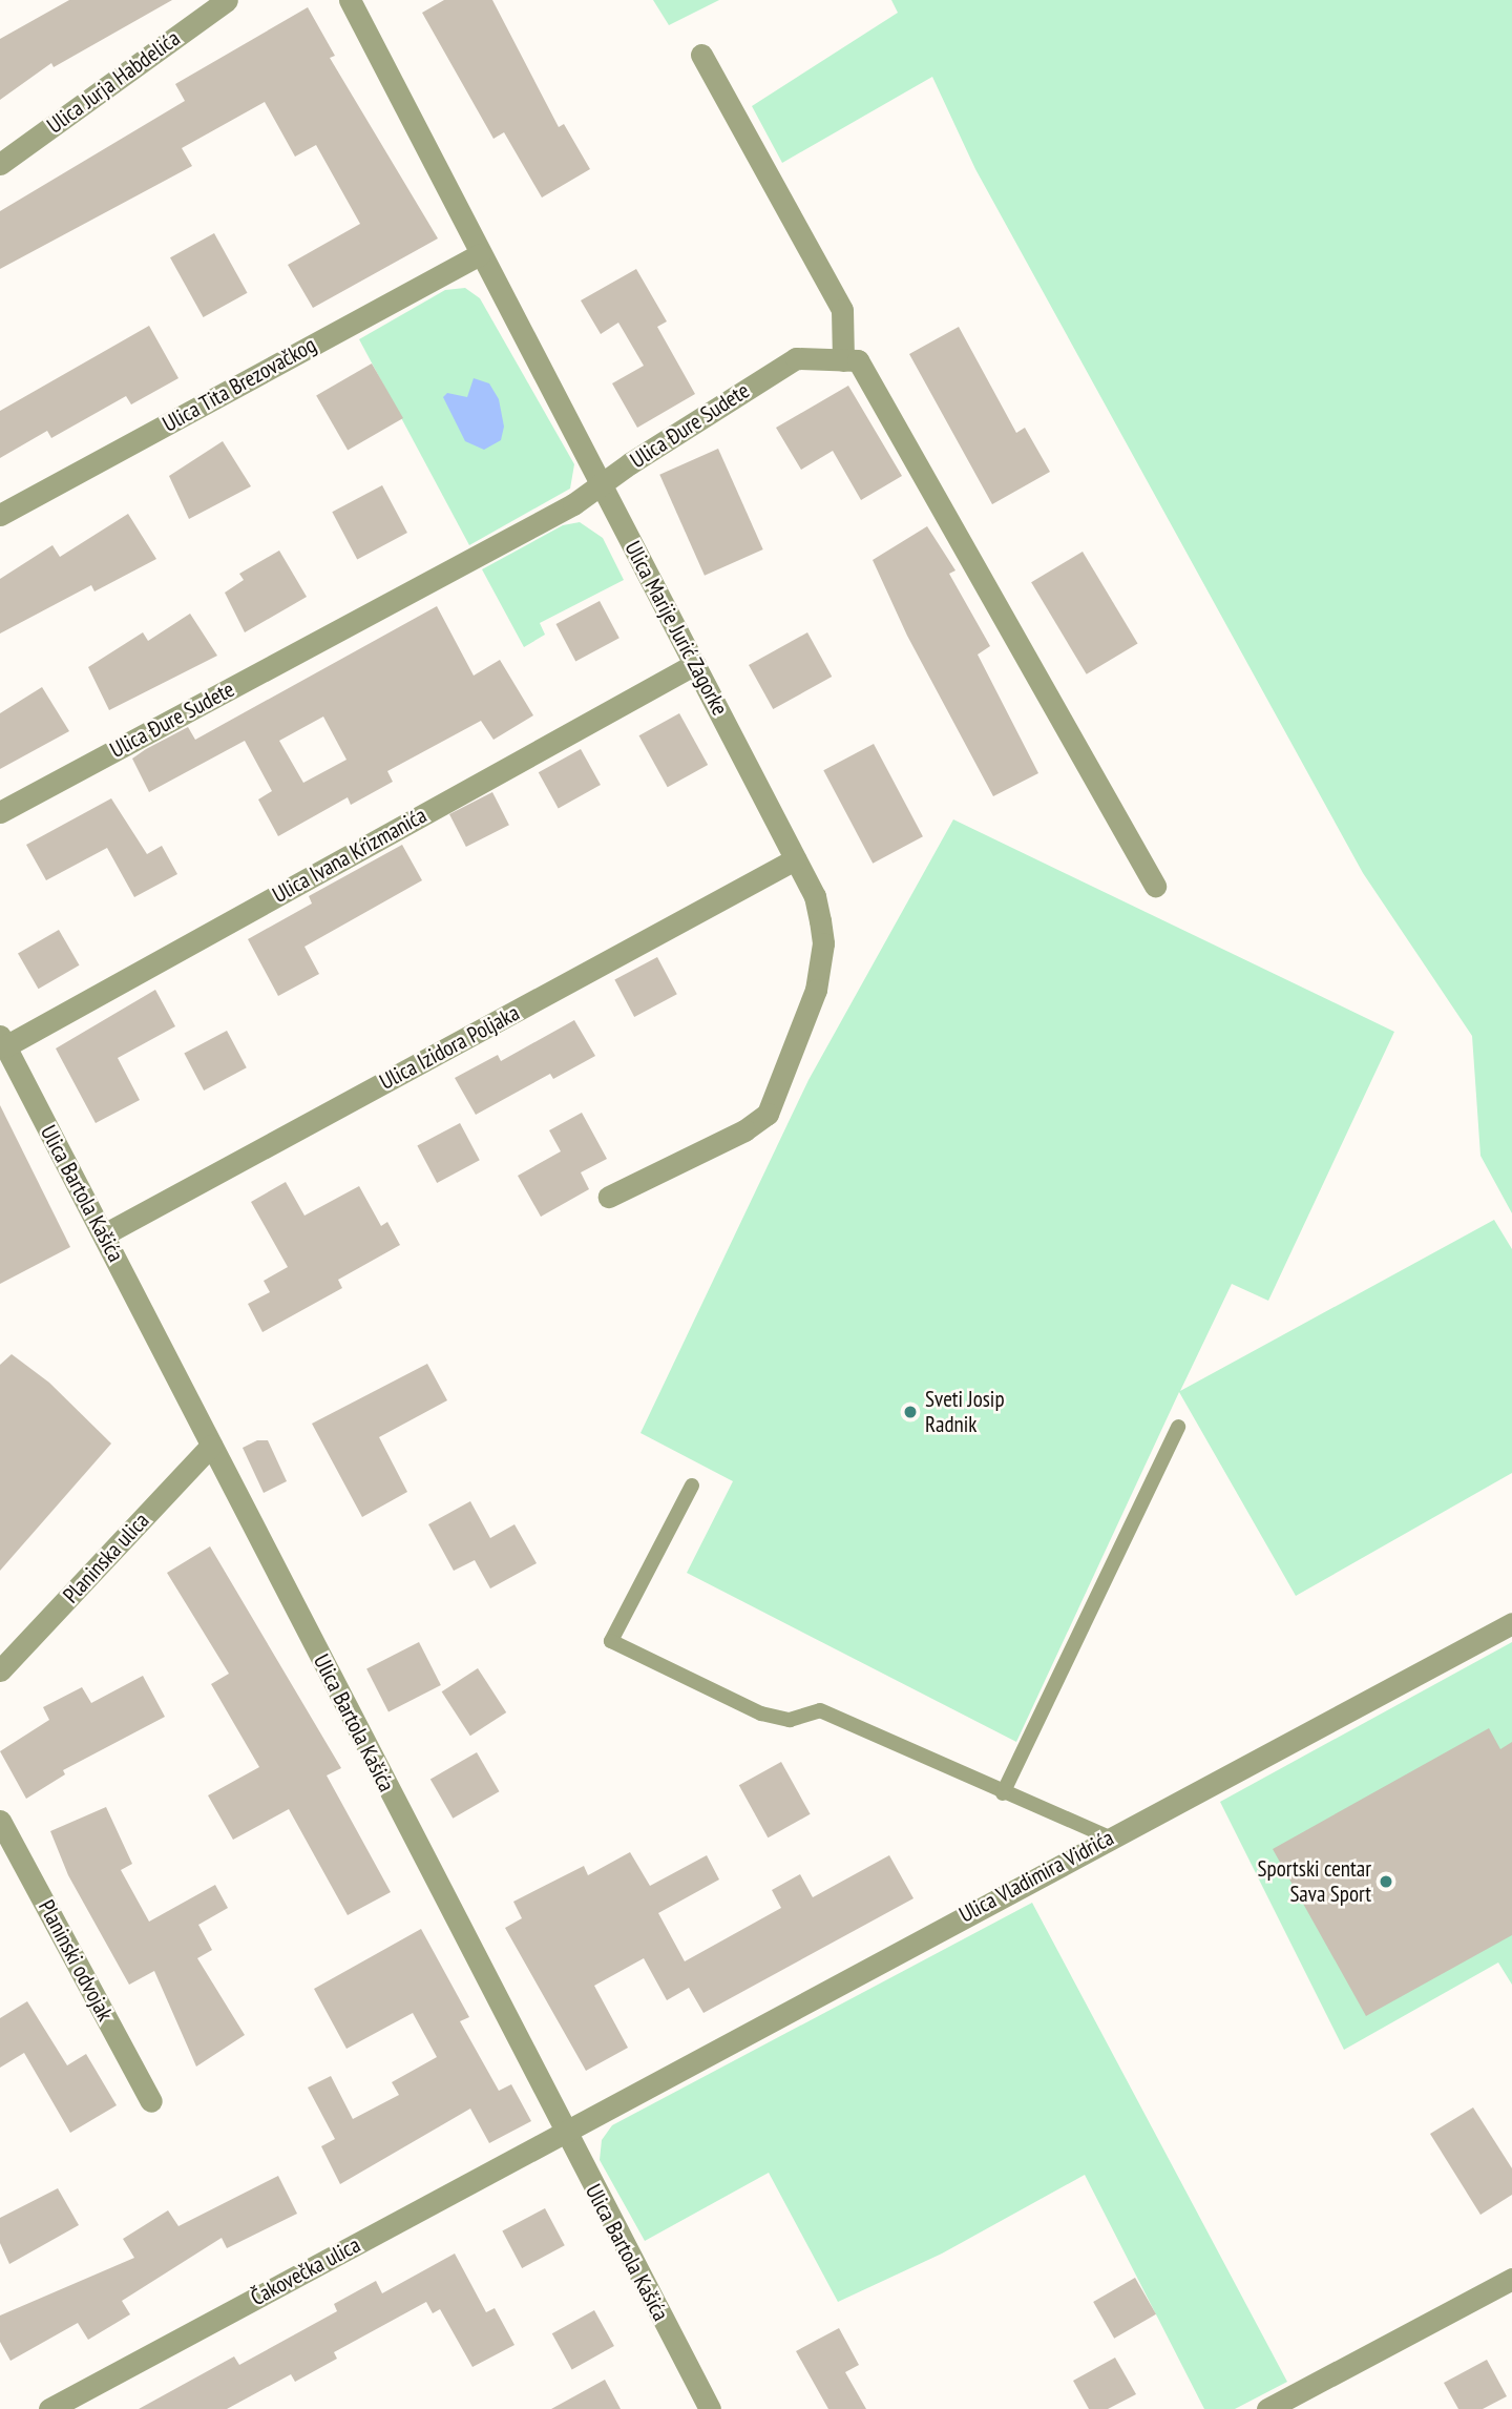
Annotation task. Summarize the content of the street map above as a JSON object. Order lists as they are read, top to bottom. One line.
{"streets":{"street":["Ulica Jurja Habdelića","Ulica Tita Brezovačkog","Ulica Đure Sudete","Ulica Marije Jurić Zagorke","Ulica Ivana Krizmanića","Ulica Izidora Poljaka","Ulica Bartola Kašića","Planinska ulica","Ulica Vladimira Vidrića","Planinski odvojak","Čakovečka ulica"]},"crossings":[["Ulica Tita Brezovačkog","Ulica Marije Jurić Zagorke"],["Ulica Đure Sudete","Ulica Marije Jurić Zagorke"],["Ulica Marije Jurić Zagorke","Ulica Ivana Krizmanića"],["Ulica Marije Jurić Zagorke","Ulica Izidora Poljaka"],["Ulica Ivana Krizmanića","Ulica Bartola Kašića"],["Ulica Izidora Poljaka","Ulica Bartola Kašića"],["Ulica Bartola Kašića","Planinska ulica"],["Ulica Bartola Kašića","Ulica Vladimira Vidrića"],["Ulica Bartola Kašića","Čakovečka ulica"],["Ulica Vladimira Vidrića","Čakovečka ulica"]],"places":["Sveti Josip Radnik","Sportski centar Sava Sport"]}
